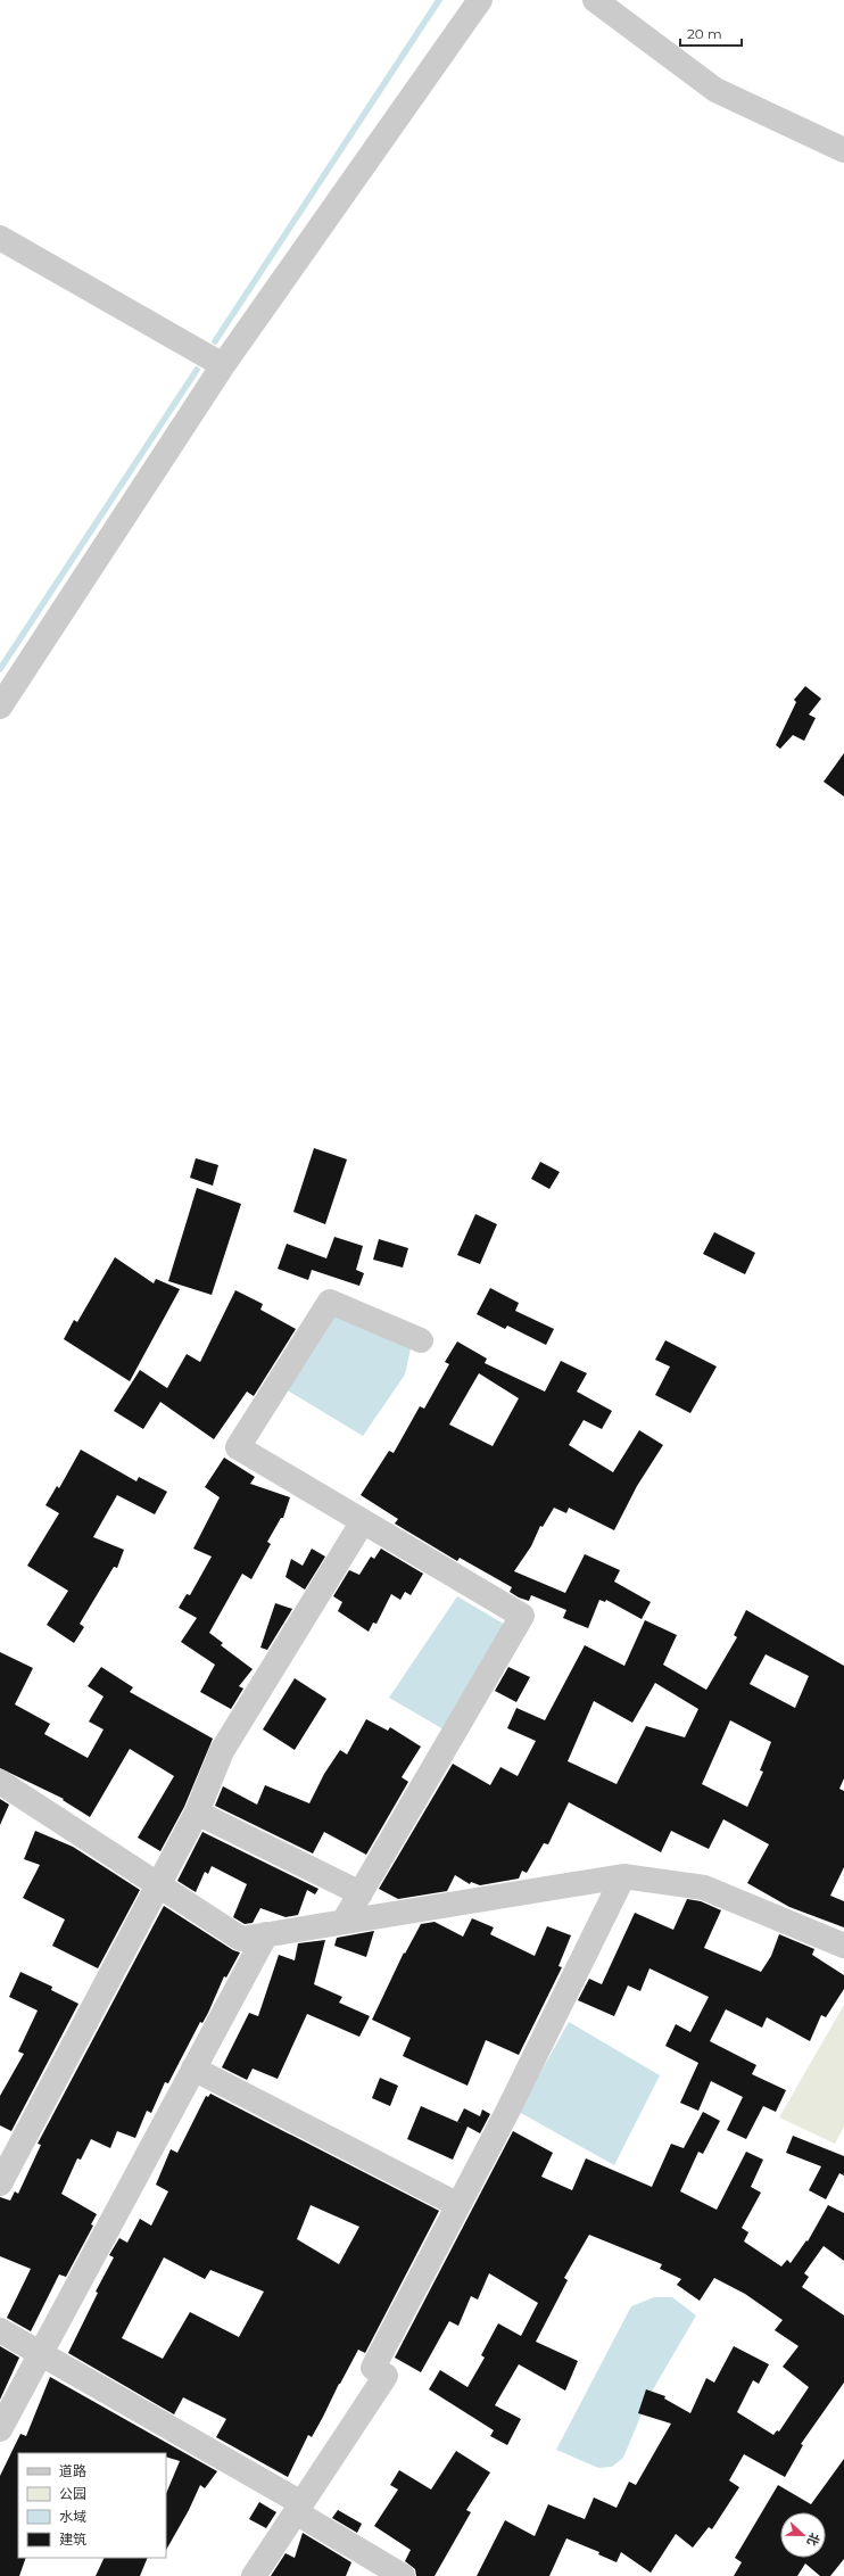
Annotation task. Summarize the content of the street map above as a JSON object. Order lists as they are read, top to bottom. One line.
{"legend":["道路","公园","水域","建筑"],"scale_bar":"20 m","north":"right"}
